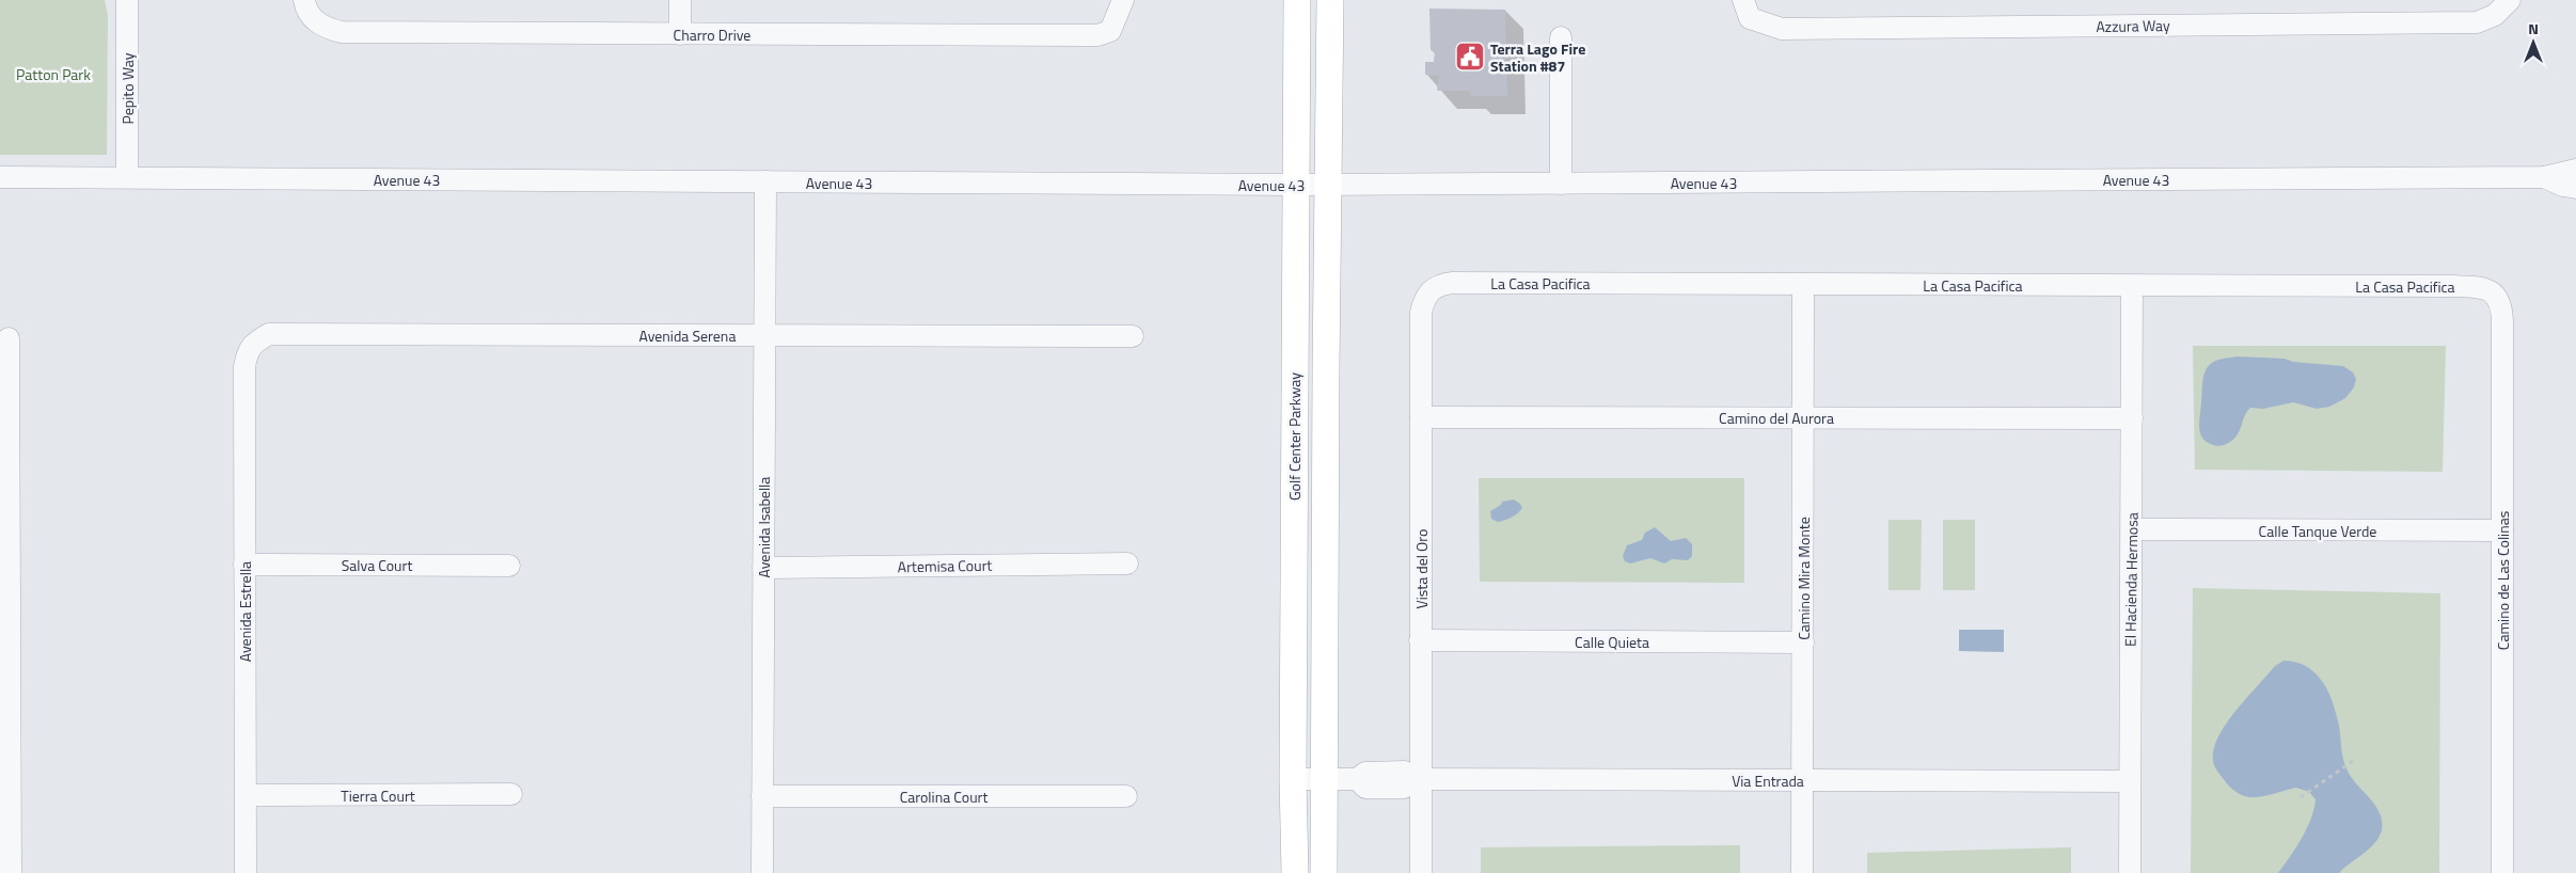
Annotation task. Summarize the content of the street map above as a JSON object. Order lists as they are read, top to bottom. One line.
{"streets":{"main road":["Golf Center Parkway"],"street":["Azzura Way","Charro Drive","Pepito Way","Avenue 43","La Casa Pacifica","Avenida Serena","Camino del Aurora","Avenida Isabella","Calle Tanque Verde","Salva Court","Artemisa Court","Vista del Oro","Camino Mira Monte","El Hacienda Hermosa","Camino de Las Colinas","Avenida Estrella","Calle Quieta","Via Entrada","Tierra Court","Carolina Court"]},"crossings":[["Pepito Way","Avenue 43"],["Avenue 43","Golf Center Parkway"],["Avenue 43","Avenida Isabella"],["La Casa Pacifica","Vista del Oro"],["La Casa Pacifica","Camino Mira Monte"],["La Casa Pacifica","El Hacienda Hermosa"],["La Casa Pacifica","Camino de Las Colinas"],["Avenida Serena","Avenida Isabella"],["Avenida Serena","Avenida Estrella"],["Camino del Aurora","Vista del Oro"],["Camino del Aurora","Camino Mira Monte"],["Camino del Aurora","El Hacienda Hermosa"],["Golf Center Parkway","Via Entrada"],["Avenida Isabella","Artemisa Court"],["Avenida Isabella","Carolina Court"],["Calle Tanque Verde","El Hacienda Hermosa"],["Calle Tanque Verde","Camino de Las Colinas"],["Salva Court","Avenida Estrella"],["Vista del Oro","Calle Quieta"],["Vista del Oro","Via Entrada"],["Camino Mira Monte","Calle Quieta"],["Camino Mira Monte","Via Entrada"],["El Hacienda Hermosa","Via Entrada"],["Avenida Estrella","Tierra Court"]],"parks":["Patton Park"],"places":{"public building":["Terra Lago Fire Station #87"]},"north":"top"}
